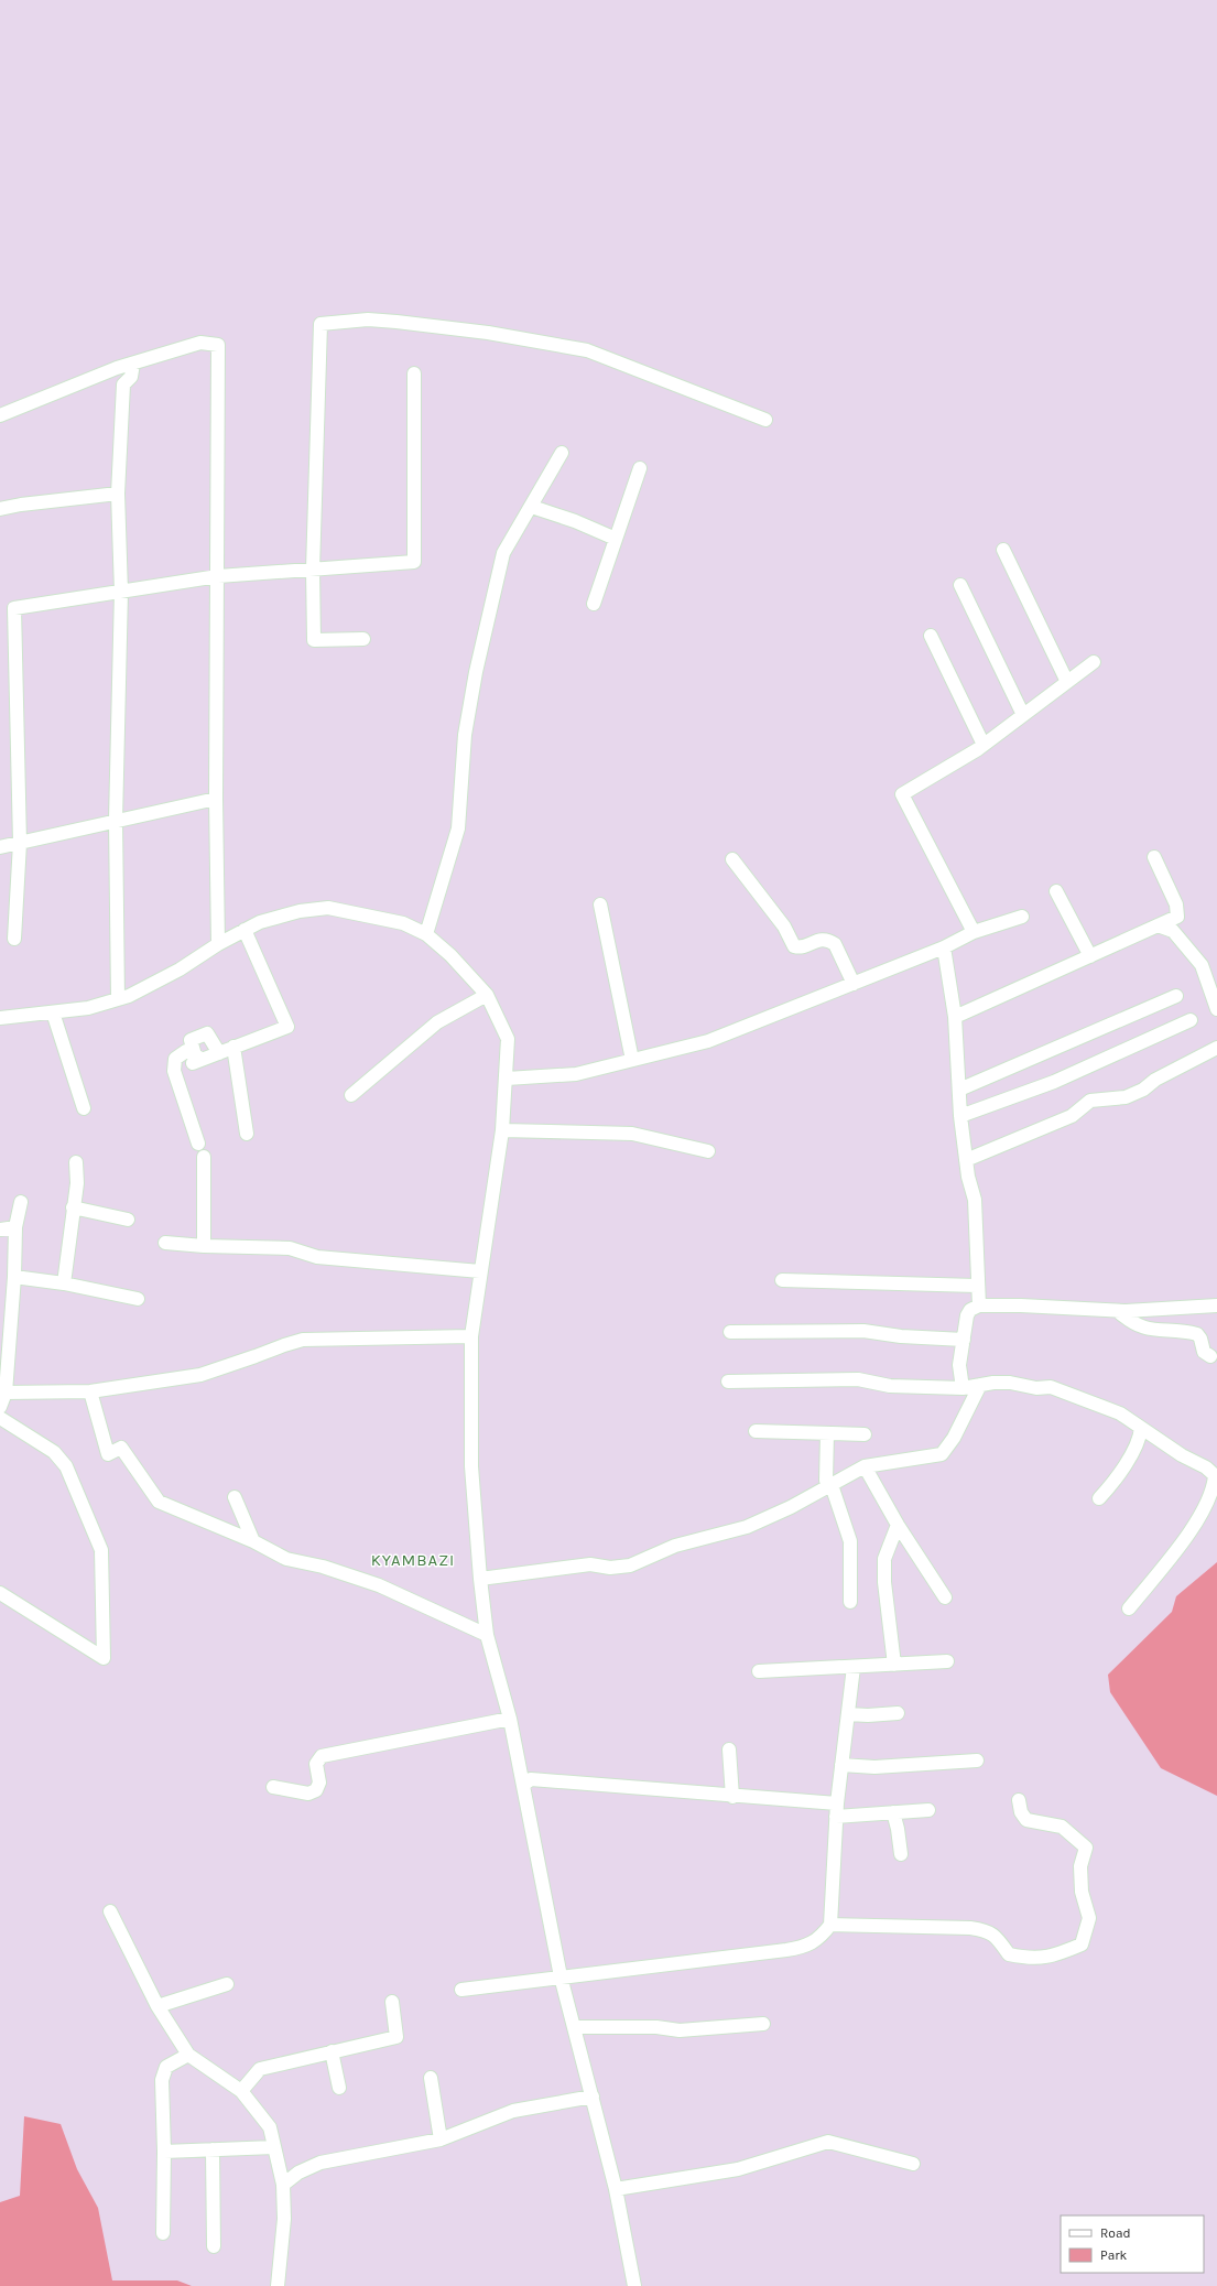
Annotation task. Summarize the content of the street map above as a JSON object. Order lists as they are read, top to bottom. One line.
{"districts":["KYAMBAZI"],"legend":["Road","Park"]}
